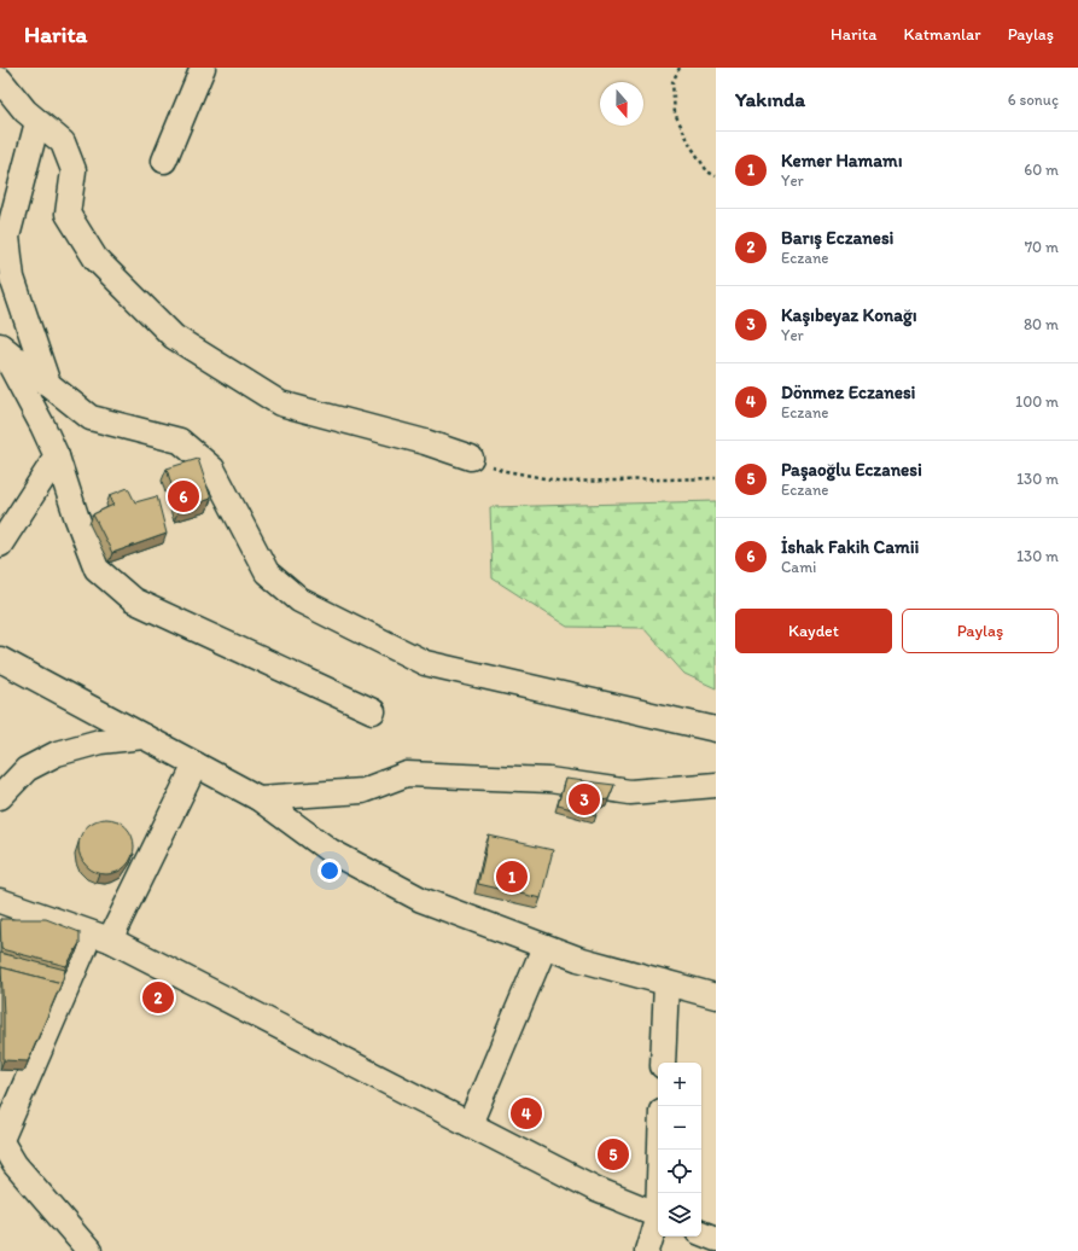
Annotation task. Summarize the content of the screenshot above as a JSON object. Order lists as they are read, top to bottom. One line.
{"north":"bottom","page":{"header":"Harita","nav":["Harita","Katmanlar","Paylaş"],"heading":["Yakında","6 sonuç"],"list":[{"mark":"1","name":"Kemer Hamamı","note":"Yer","value":"60 m"},{"mark":"2","name":"Barış Eczanesi","note":"Eczane","value":"70 m"},{"mark":"3","name":"Kaşıbeyaz Konağı","note":"Yer","value":"80 m"},{"mark":"4","name":"Dönmez Eczanesi","note":"Eczane","value":"100 m"},{"mark":"5","name":"Paşaoğlu Eczanesi","note":"Eczane","value":"130 m"},{"mark":"6","name":"İshak Fakih Camii","note":"Cami","value":"130 m"}],"pins":["6","3","1","2","4","5"],"buttons":["Kaydet","Paylaş"],"map_buttons":["+","−"]}}
